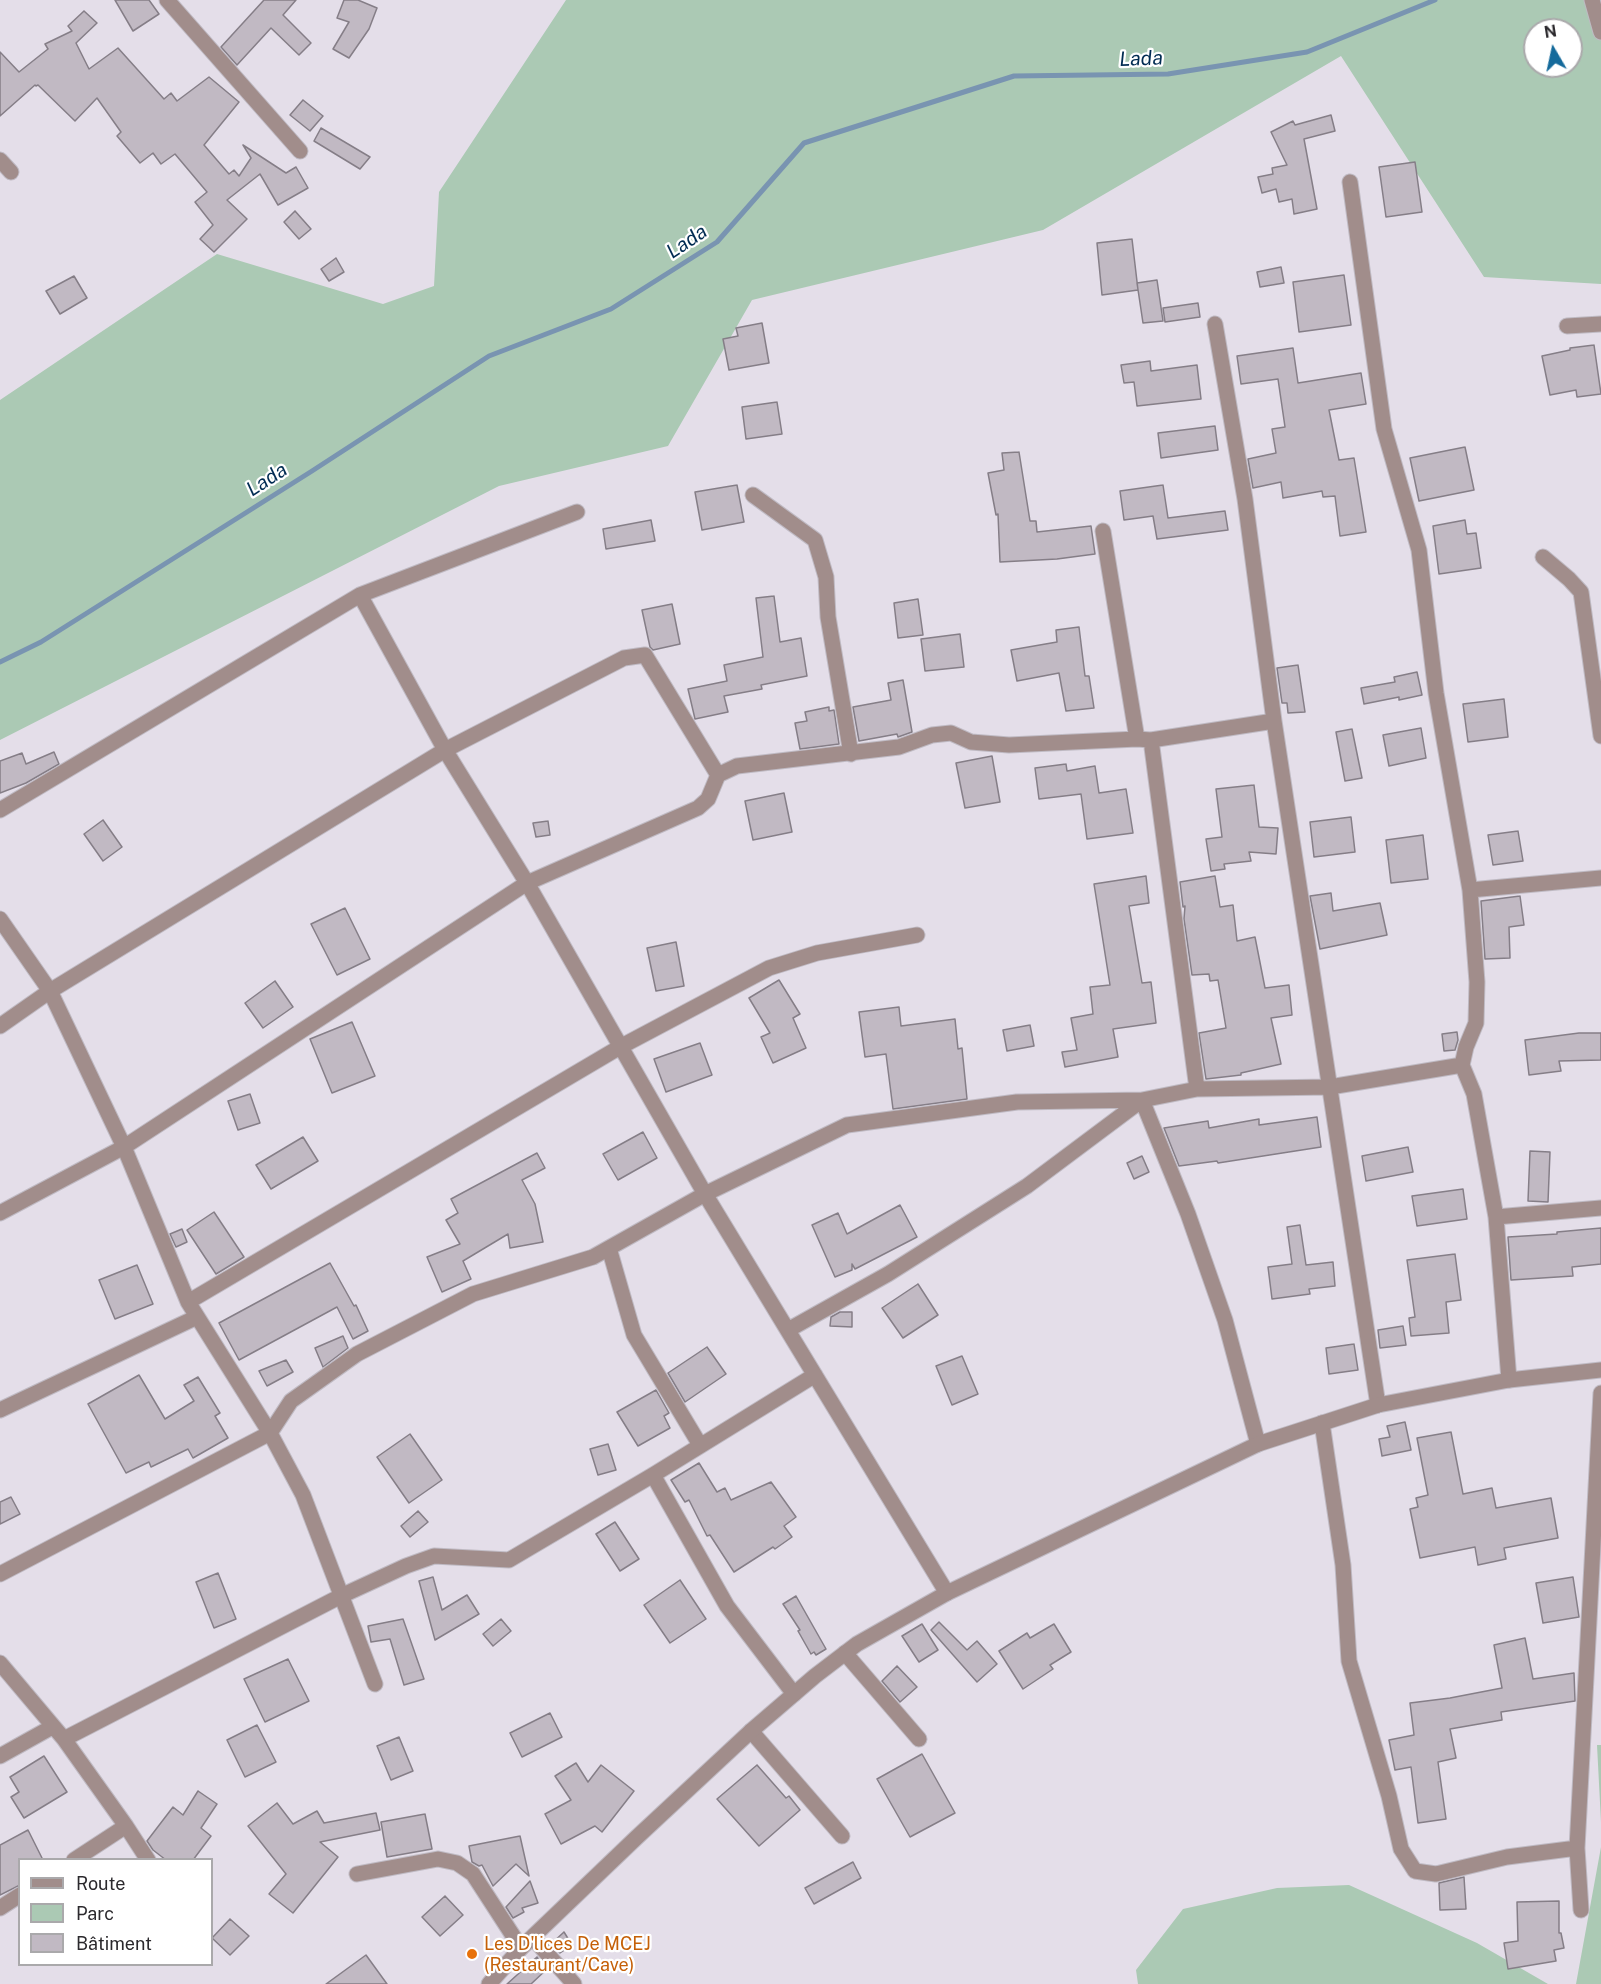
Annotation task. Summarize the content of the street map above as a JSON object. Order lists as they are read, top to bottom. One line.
{"water":["Lada"],"places":["Les D'lices De MCEJ (Restaurant/Cave)"],"legend":["Route","Parc","Bâtiment"],"north":"top"}
